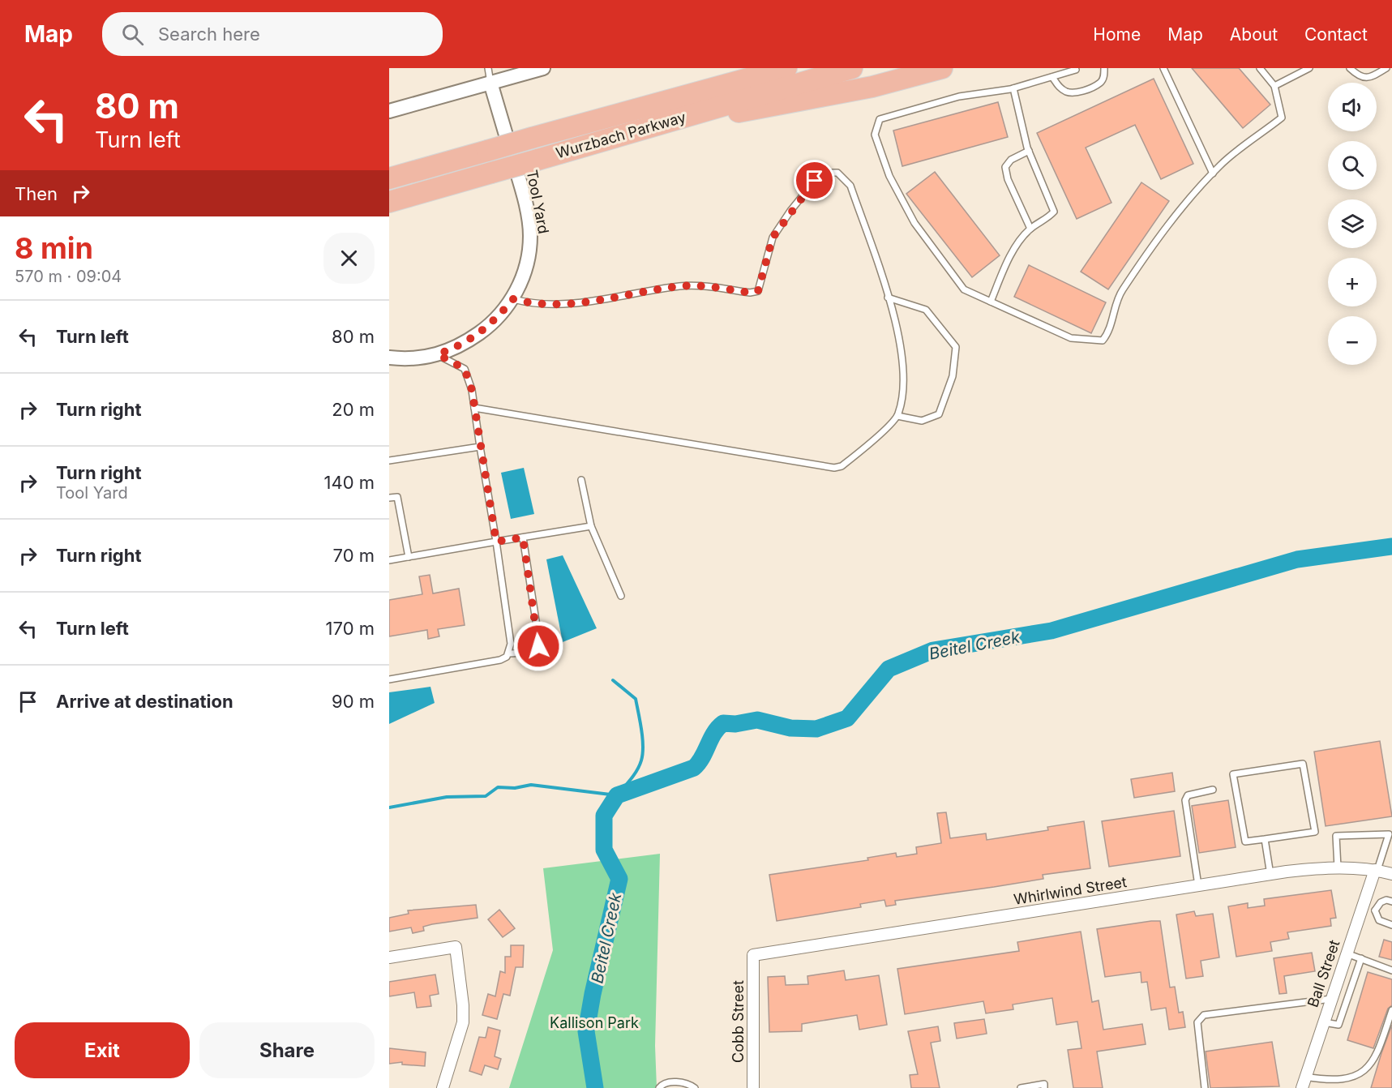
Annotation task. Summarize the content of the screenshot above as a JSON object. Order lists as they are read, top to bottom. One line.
{"streets":{"highway":["Wurzbach Parkway"],"street":["Tool Yard","Whirlwind Street","Ball Street","Cobb Street"]},"crossings":[["Whirlwind Street","Ball Street"],["Whirlwind Street","Cobb Street"]],"water":["Beitel Creek"],"parks":["Kallison Park"],"page":{"header":"Map","search":"Search here","nav":["Home","Map","About","Contact"],"turn":["80 m","Turn left"],"map_buttons":["+","−"],"then":"Then","heading":["8 min","570 m · 09:04"],"list":[{"name":"Turn left","value":"80 m"},{"name":"Turn right","value":"20 m"},{"name":"Turn right","note":"Tool Yard","value":"140 m"},{"name":"Turn right","value":"70 m"},{"name":"Turn left","value":"170 m"},{"name":"Arrive at destination","value":"90 m"}],"buttons":["Exit","Share"]}}
